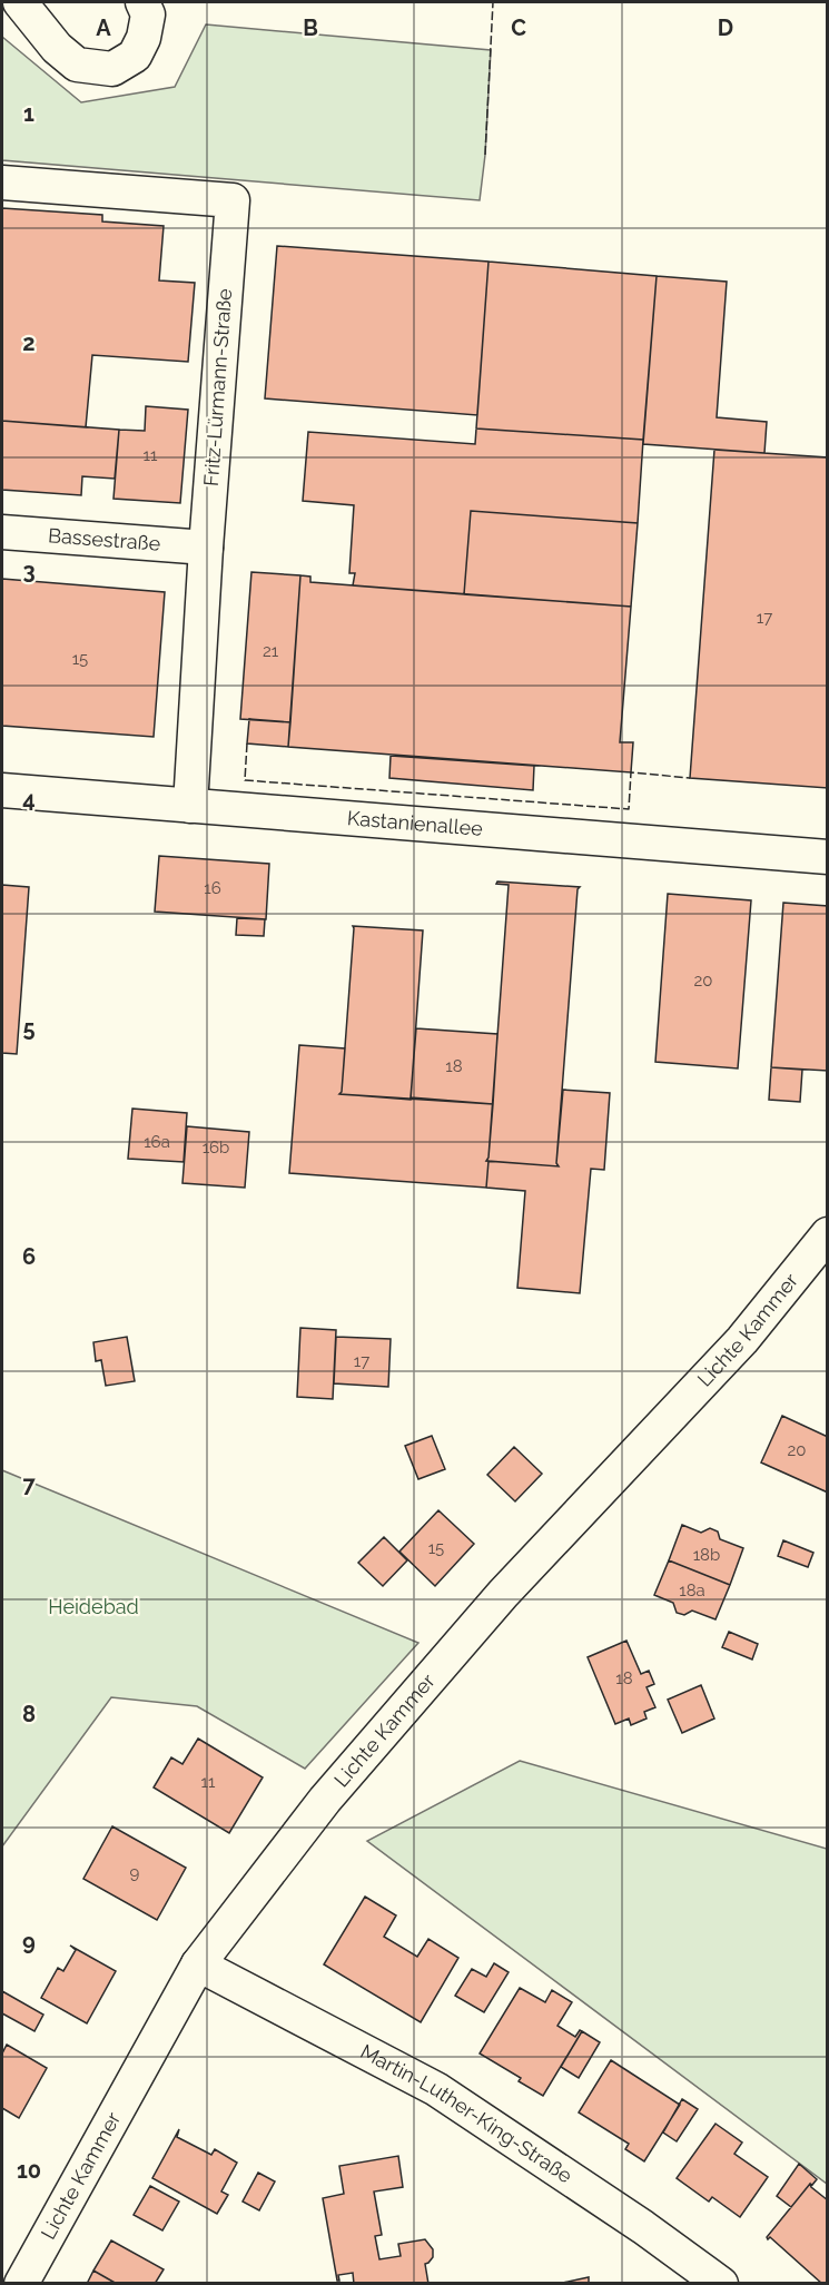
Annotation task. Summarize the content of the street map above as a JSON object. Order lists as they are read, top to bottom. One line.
{"streets":{"street":["Fritz-Lürmann-Straße","Bassestraße","Kastanienallee","Lichte Kammer","Martin-Luther-King-Straße"]},"crossings":[["Fritz-Lürmann-Straße","Bassestraße"],["Fritz-Lürmann-Straße","Kastanienallee"],["Lichte Kammer","Martin-Luther-King-Straße"]],"parks":["Heidebad"],"house_numbers":["11","17","21","15","16","20","18","16a","16b","17","20","15","18b","18a","18","11","9"],"grid":{"columns":["A","B","C","D"],"rows":["1","2","3","4","5","6","7","8","9","10"]}}
